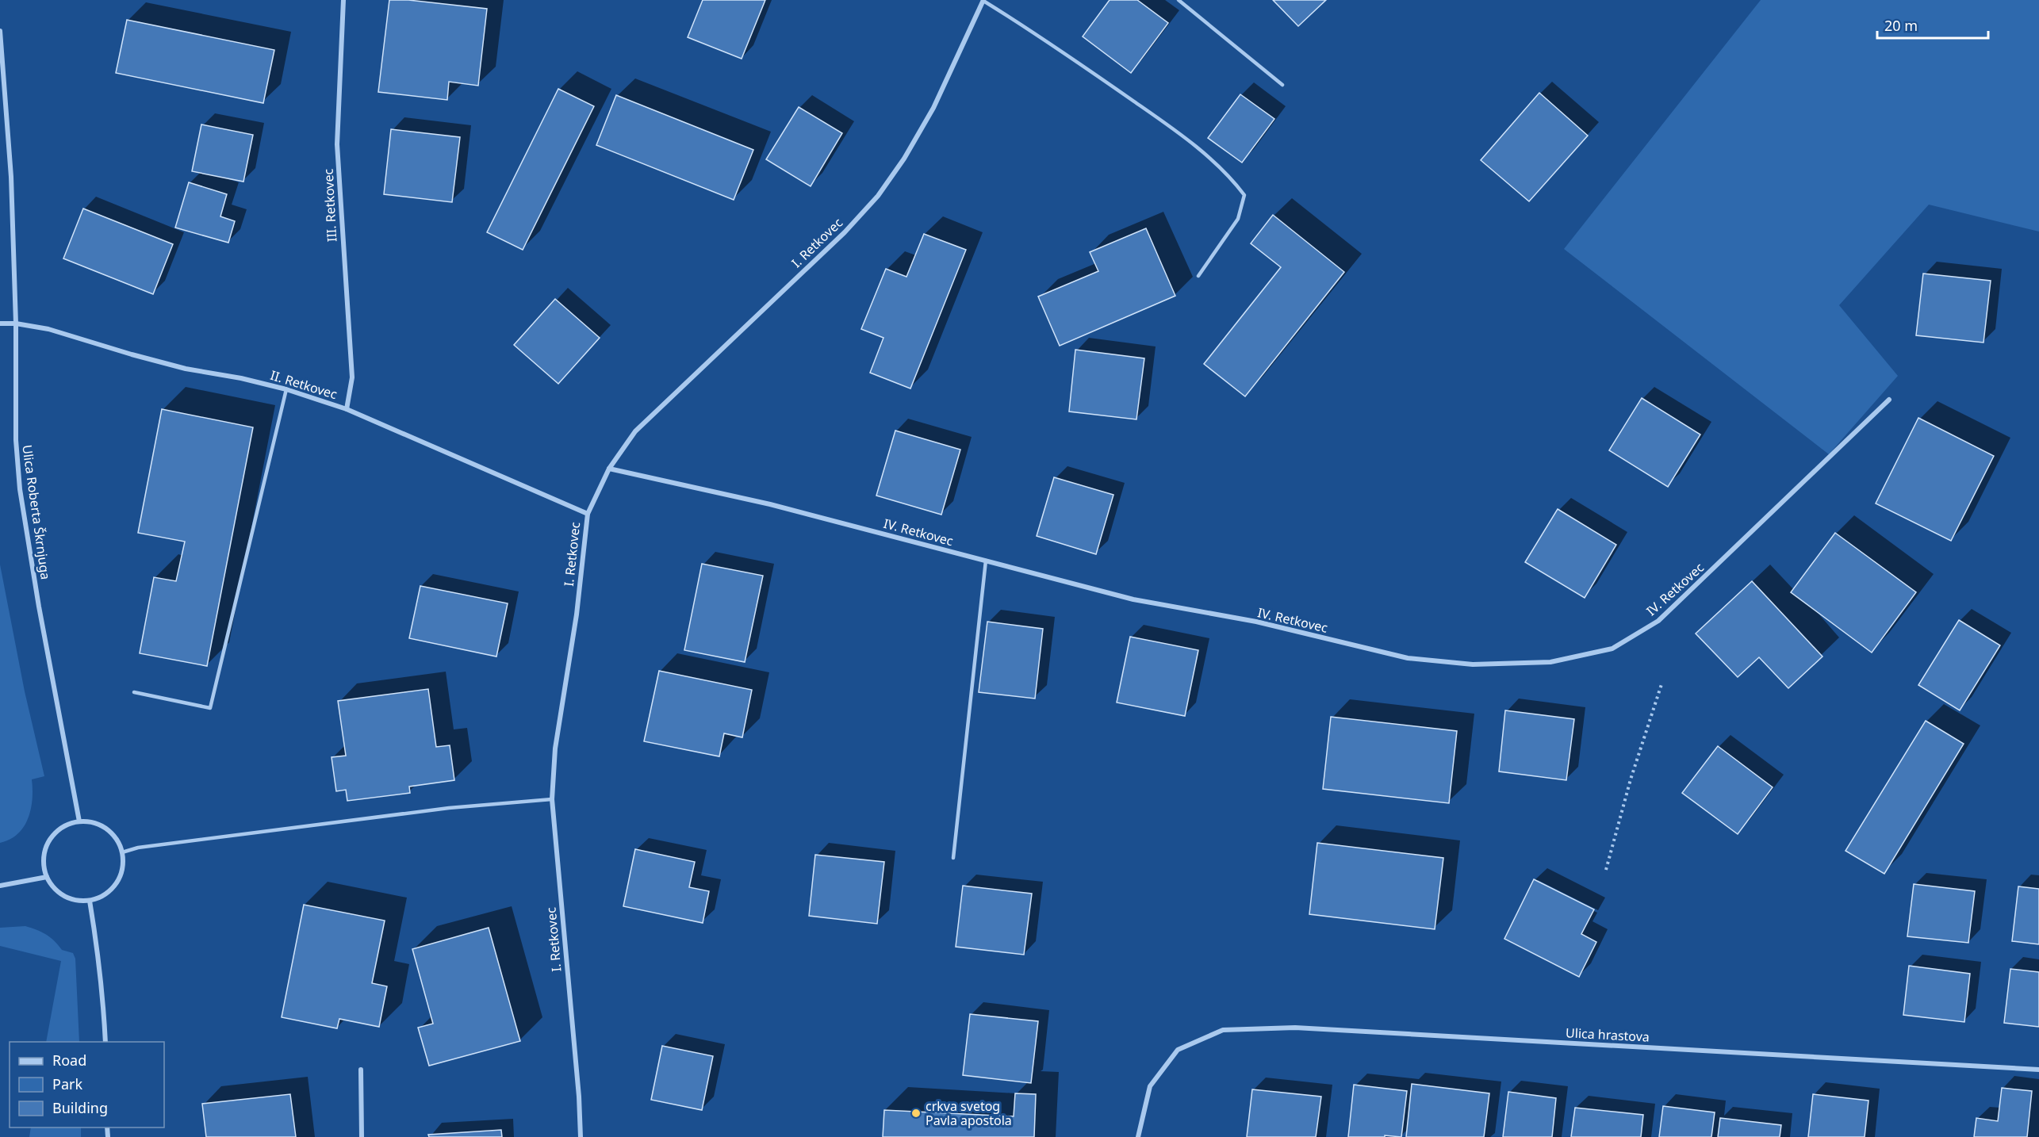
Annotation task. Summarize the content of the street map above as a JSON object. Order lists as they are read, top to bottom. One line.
{"streets":{"street":["III. Retkovec","I. Retkovec","II. Retkovec","Ulica Roberta Škrnjuga","IV. Retkovec","Ulica hrastova"]},"crossings":[["III. Retkovec","II. Retkovec"],["I. Retkovec","II. Retkovec"],["I. Retkovec","IV. Retkovec"],["II. Retkovec","Ulica Roberta Škrnjuga"]],"places":["crkva svetog Pavla apostola"],"legend":["Road","Park","Building"],"scale_bar":"20 m"}
